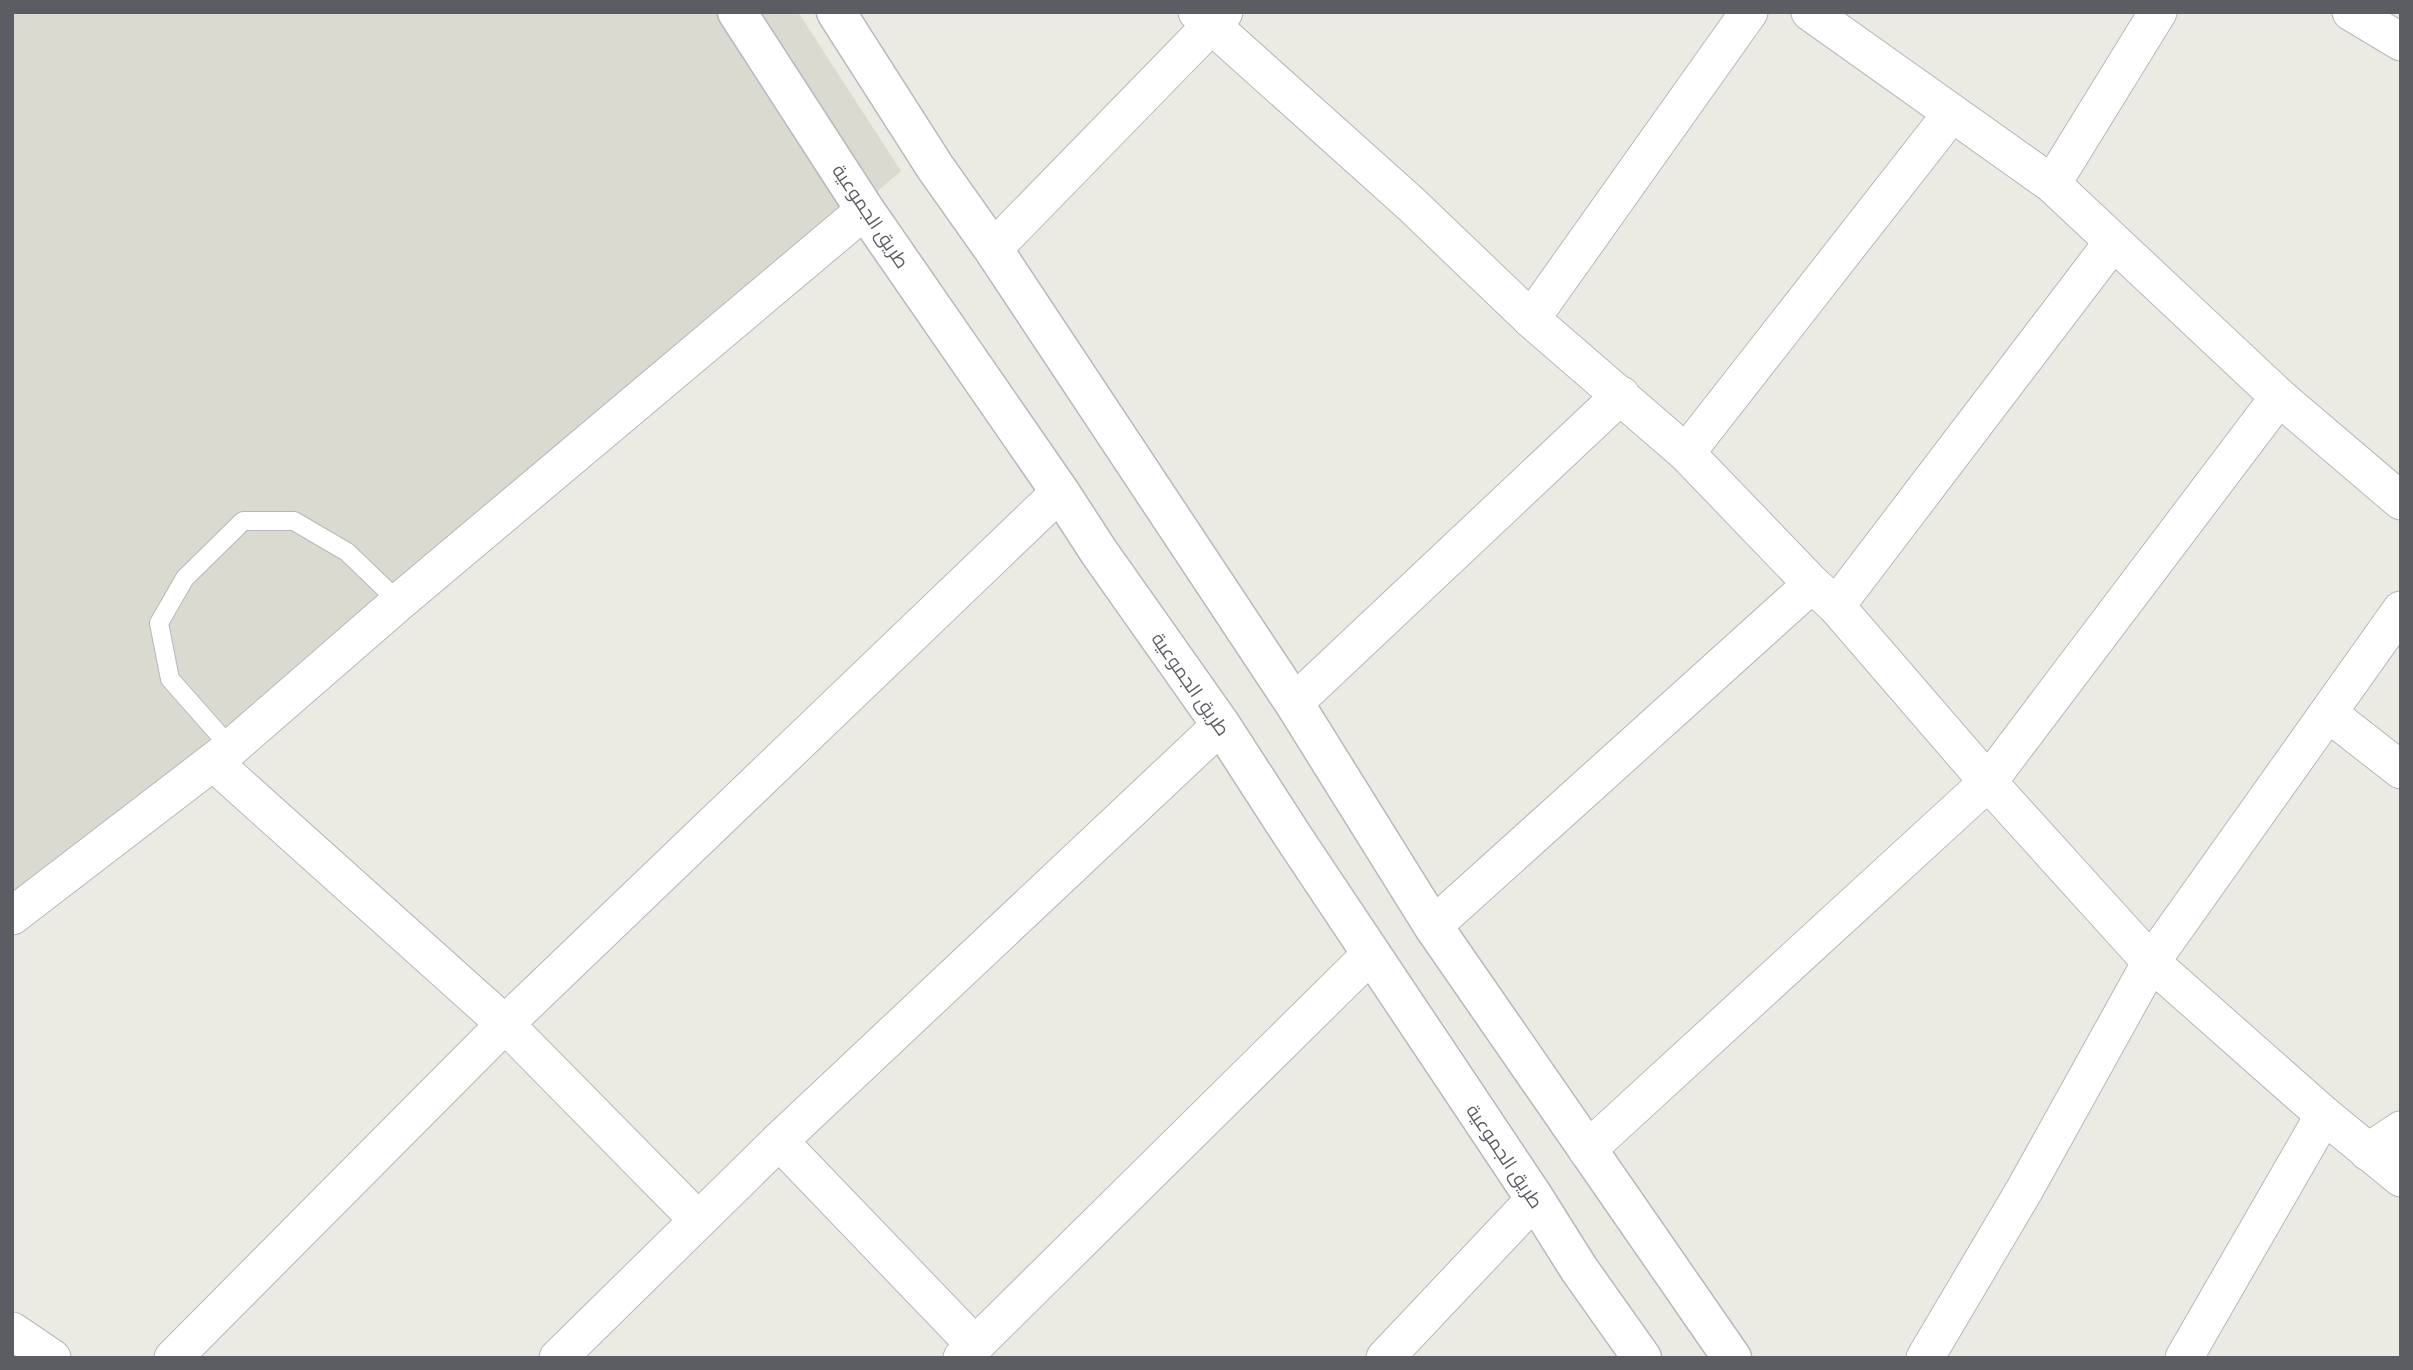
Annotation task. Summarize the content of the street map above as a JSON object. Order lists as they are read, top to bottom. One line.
{"streets":{"main road":["طريق الجموعية"]}}
